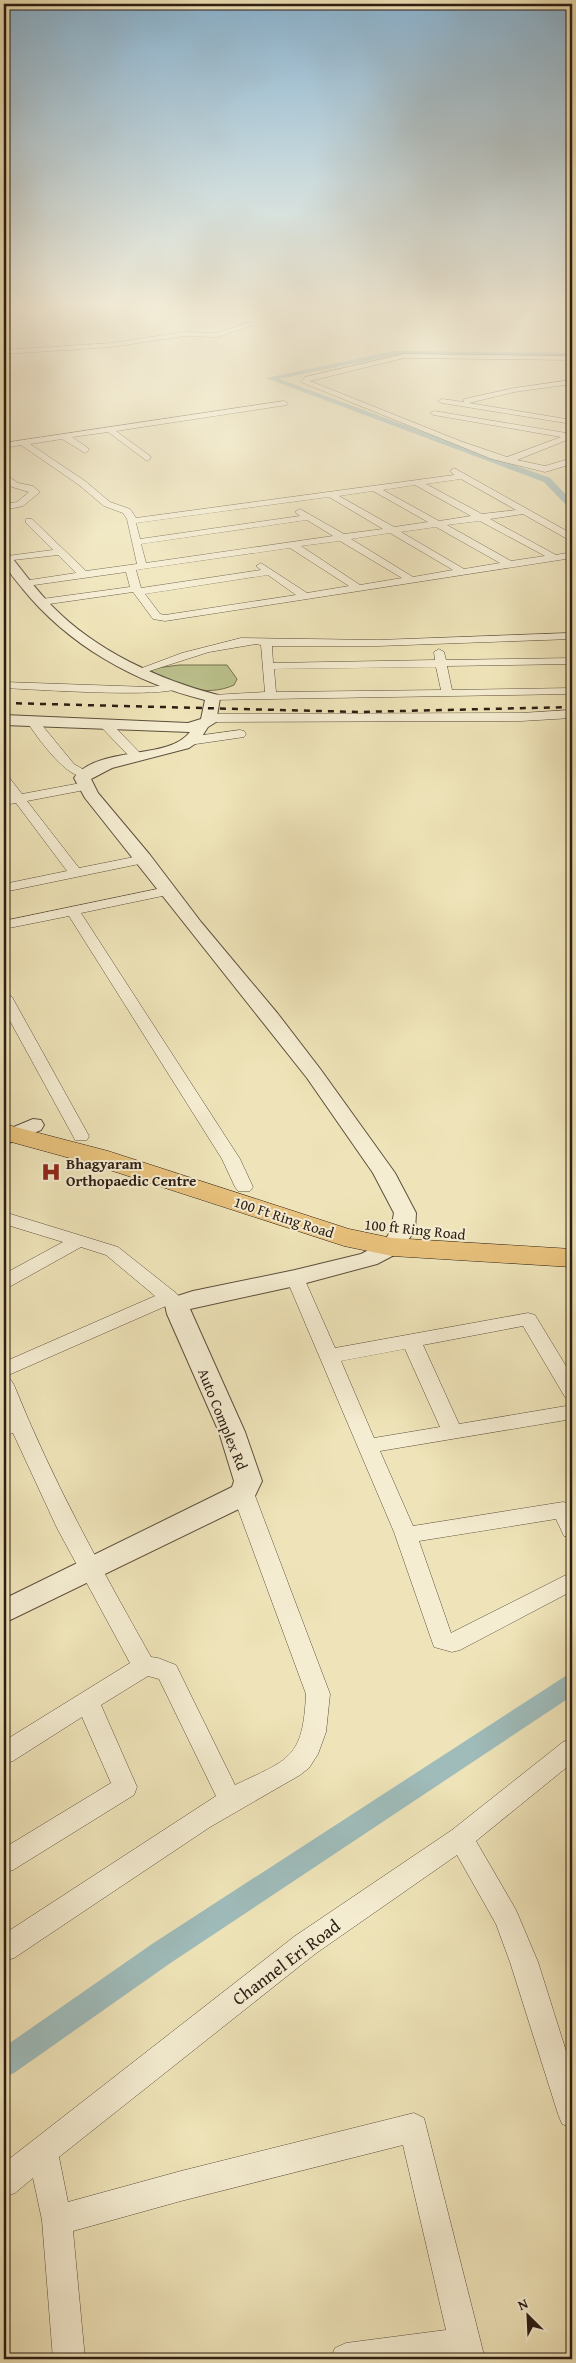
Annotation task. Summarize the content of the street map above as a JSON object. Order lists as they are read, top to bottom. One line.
{"streets":{"main road":["100 Ft Ring Road","100 ft Ring Road"],"street":["Auto Complex Rd","Channel Eri Road"]},"crossings":[["100 Ft Ring Road","100 ft Ring Road"]],"places":{"hospital":["Bhagyaram Orthopaedic Centre"]},"north":"top left"}
